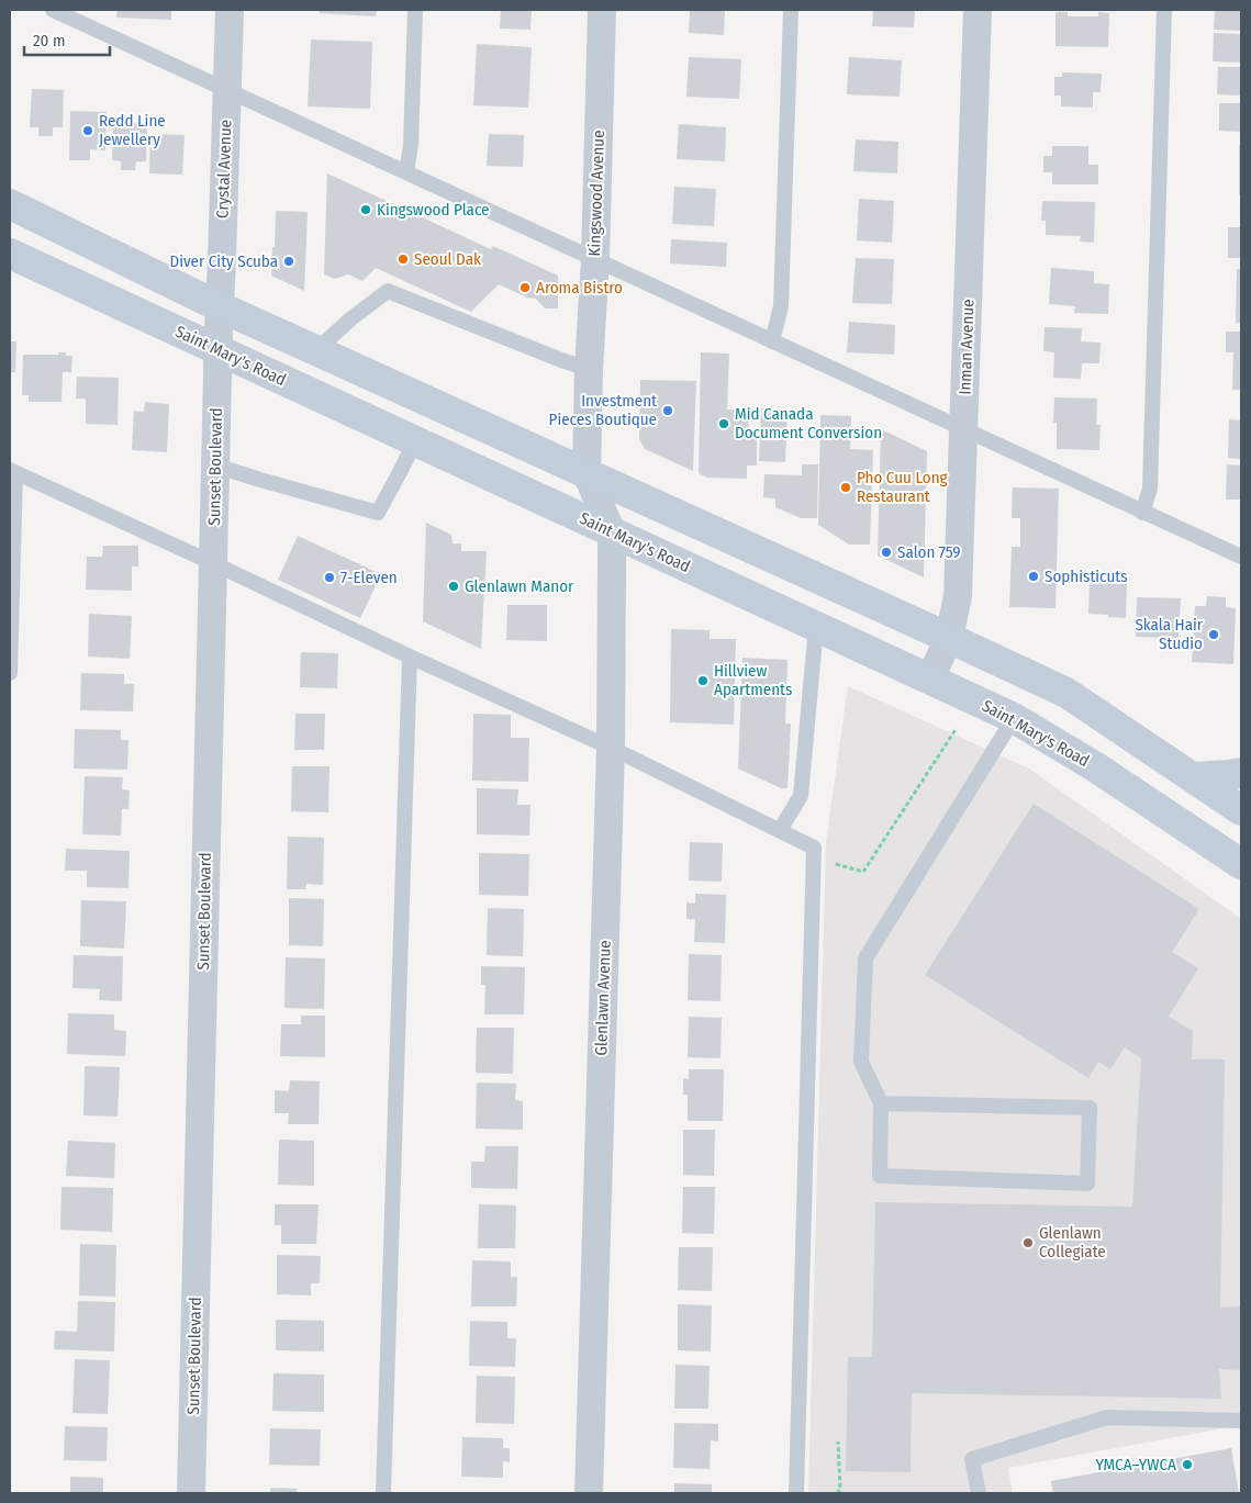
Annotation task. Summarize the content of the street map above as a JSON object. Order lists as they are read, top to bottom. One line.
{"streets":{"main road":["Saint Mary's Road"],"street":["Crystal Avenue","Kingswood Avenue","Inman Avenue","Sunset Boulevard","Glenlawn Avenue"]},"crossings":[["Crystal Avenue","Saint Mary's Road"],["Crystal Avenue","Sunset Boulevard"],["Kingswood Avenue","Saint Mary's Road"],["Kingswood Avenue","Glenlawn Avenue"],["Inman Avenue","Saint Mary's Road"],["Saint Mary's Road","Sunset Boulevard"],["Saint Mary's Road","Glenlawn Avenue"]],"places":["Redd Line Jewellery","Kingswood Place","Seoul Dak","Diver City Scuba","Aroma Bistro","Investment Pieces Boutique","Mid Canada Document Conversion","Pho Cuu Long Restaurant","Salon 759","Sophisticuts","7-Eleven","Glenlawn Manor","Skala Hair Studio","Hillview Apartments","Glenlawn Collegiate","YMCA–YWCA"],"scale_bar":"20 m"}
